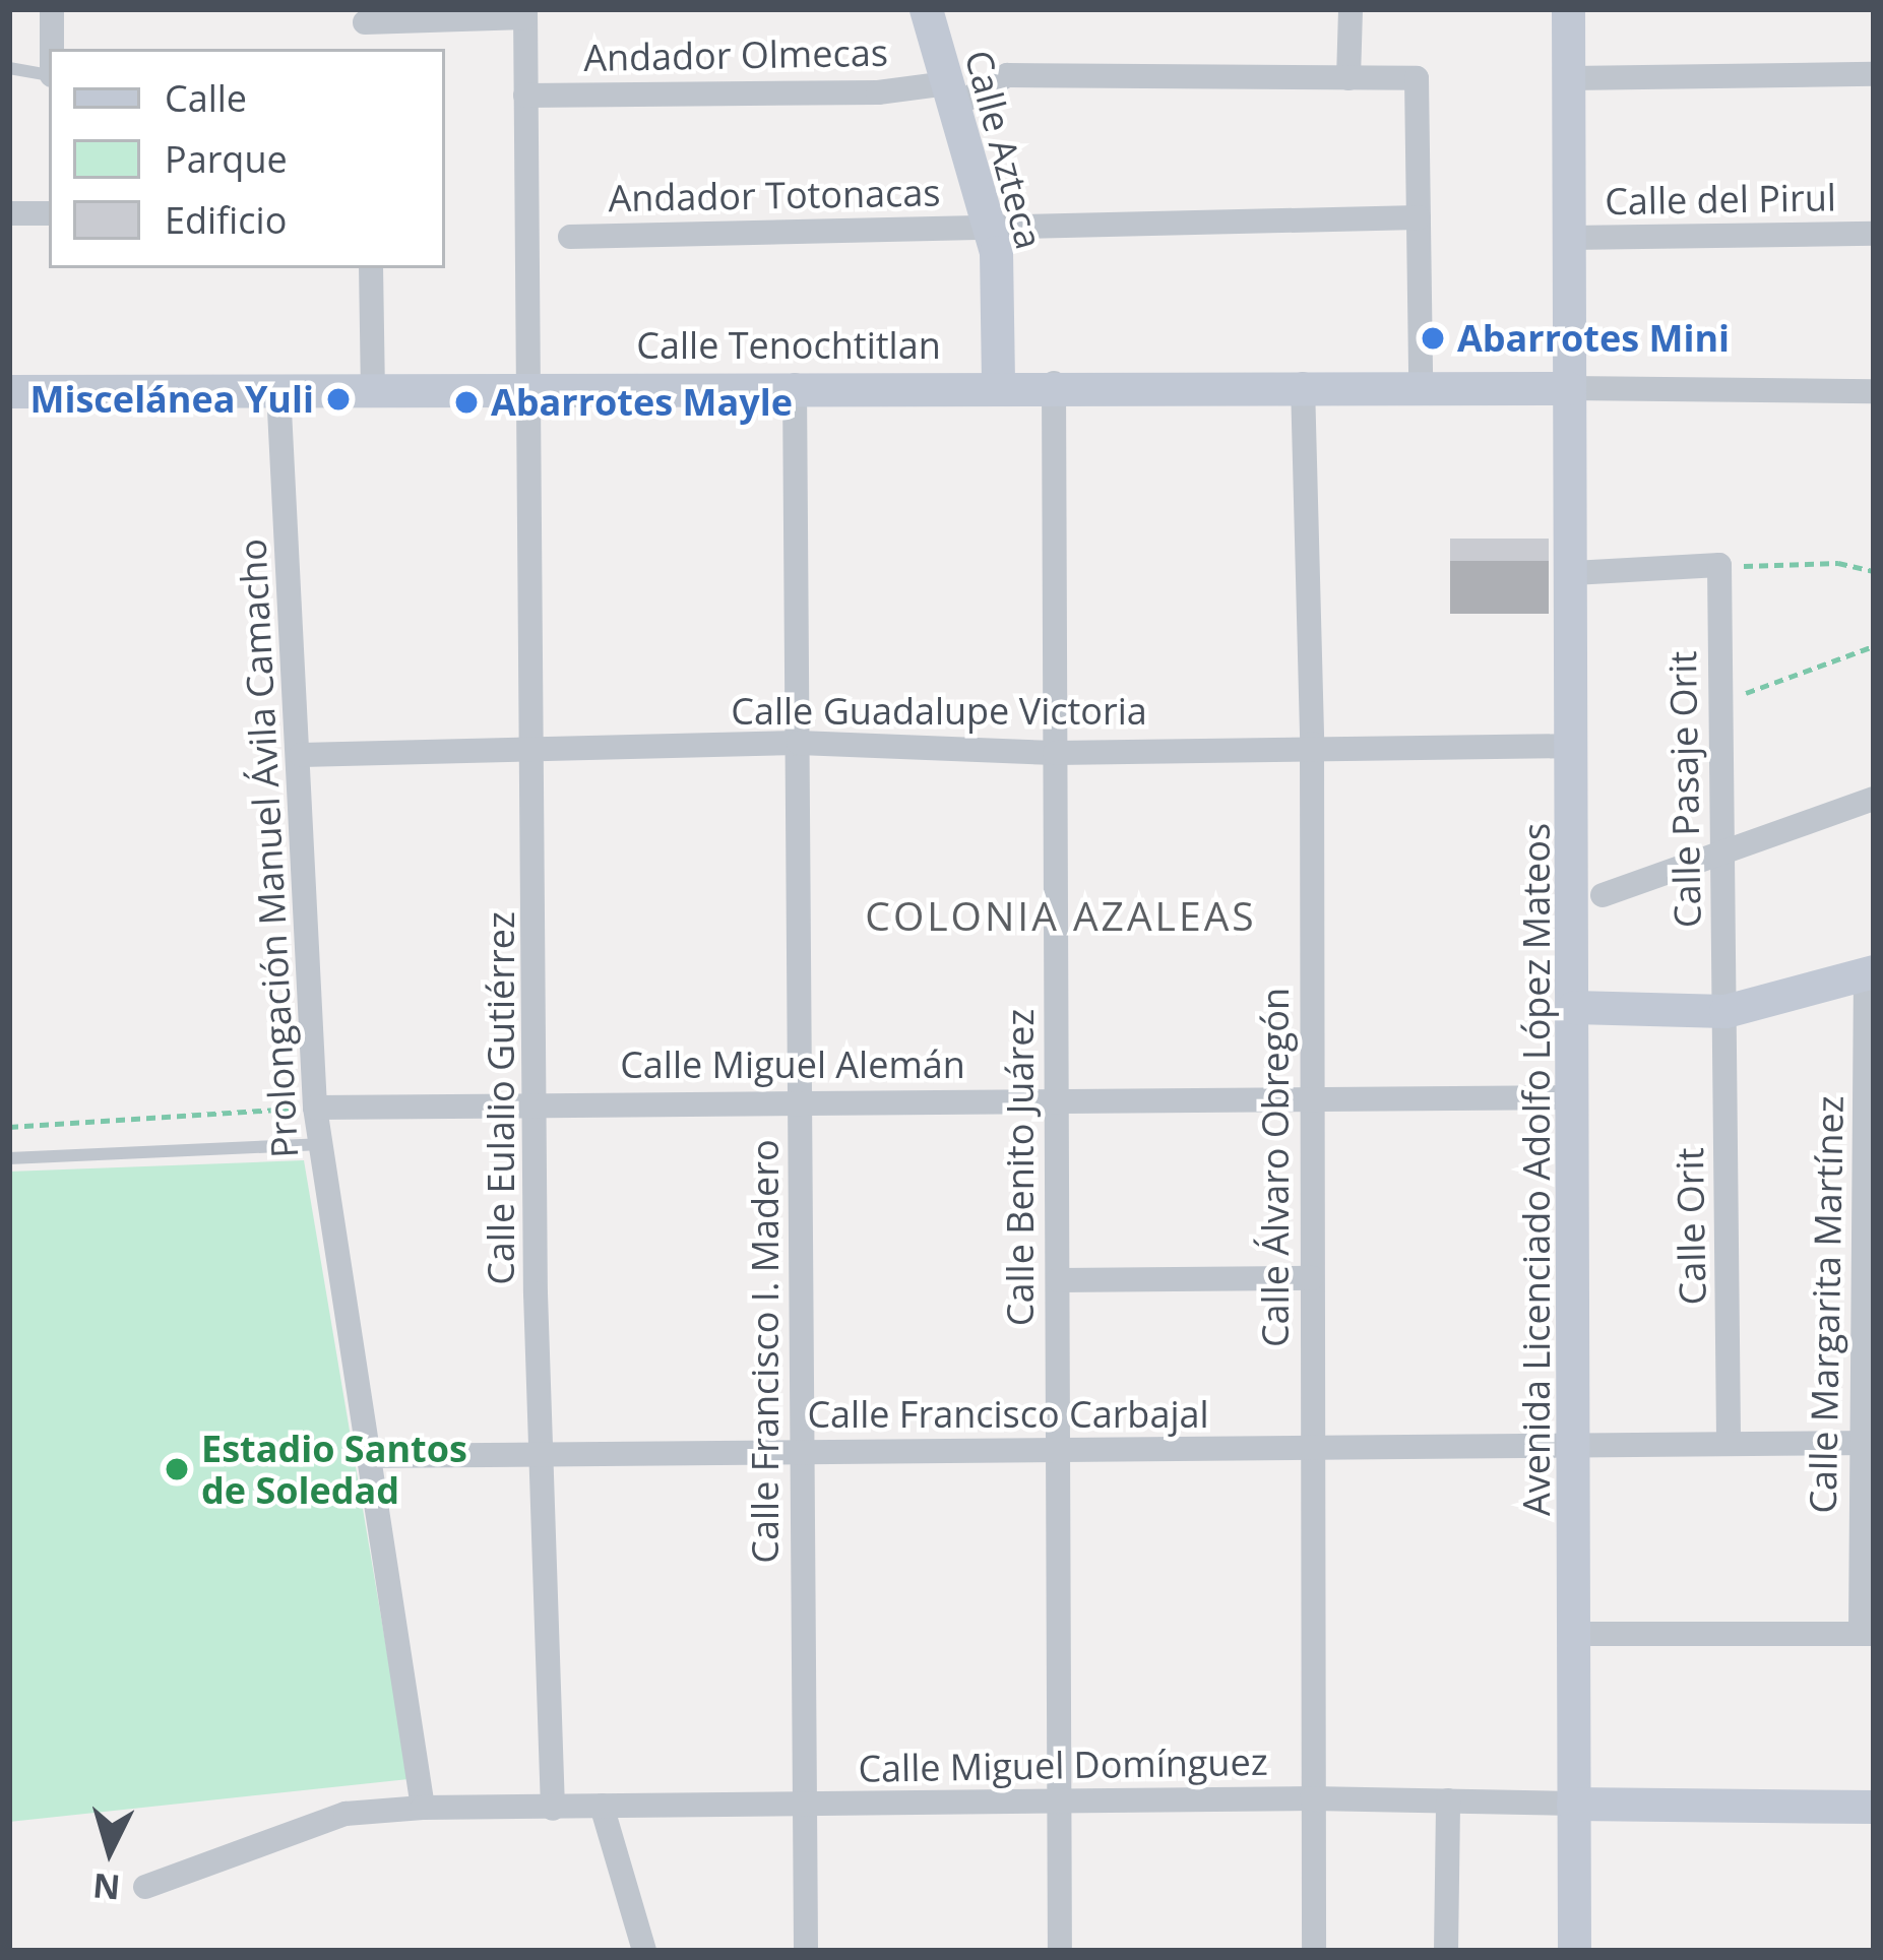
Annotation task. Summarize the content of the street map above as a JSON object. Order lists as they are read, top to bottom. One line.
{"streets":{"street":["Andador Olmecas","Calle Azteca","Andador Totonacas","Calle del Pirul","Calle Tenochtitlan","Calle Guadalupe Victoria","Calle Pasaje Orit","Prolongación Manuel Ávila Camacho","Calle Miguel Alemán","Calle Eulalio Gutiérrez","Calle Benito Juárez","Calle Álvaro Obregón","Avenida Licenciado Adolfo López Mateos","Calle Orit","Calle Margarita Martínez","Calle Francisco I. Madero","Calle Francisco Carbajal","Calle Miguel Domínguez"]},"crossings":[["Andador Olmecas","Calle Azteca"],["Andador Olmecas","Andador Totonacas"],["Andador Olmecas","Calle Eulalio Gutiérrez"],["Calle Azteca","Andador Totonacas"],["Calle Azteca","Calle Tenochtitlan"],["Calle del Pirul","Avenida Licenciado Adolfo López Mateos"],["Calle Tenochtitlan","Prolongación Manuel Ávila Camacho"],["Calle Tenochtitlan","Calle Eulalio Gutiérrez"],["Calle Tenochtitlan","Calle Benito Juárez"],["Calle Tenochtitlan","Calle Álvaro Obregón"],["Calle Tenochtitlan","Avenida Licenciado Adolfo López Mateos"],["Calle Tenochtitlan","Calle Francisco I. Madero"],["Calle Guadalupe Victoria","Prolongación Manuel Ávila Camacho"],["Calle Guadalupe Victoria","Calle Eulalio Gutiérrez"],["Calle Guadalupe Victoria","Calle Benito Juárez"],["Calle Guadalupe Victoria","Calle Álvaro Obregón"],["Calle Guadalupe Victoria","Avenida Licenciado Adolfo López Mateos"],["Calle Guadalupe Victoria","Calle Francisco I. Madero"],["Calle Pasaje Orit","Calle Orit"],["Prolongación Manuel Ávila Camacho","Calle Miguel Alemán"],["Prolongación Manuel Ávila Camacho","Calle Francisco Carbajal"],["Prolongación Manuel Ávila Camacho","Calle Miguel Domínguez"],["Calle Miguel Alemán","Calle Eulalio Gutiérrez"],["Calle Miguel Alemán","Calle Benito Juárez"],["Calle Miguel Alemán","Calle Álvaro Obregón"],["Calle Miguel Alemán","Avenida Licenciado Adolfo López Mateos"],["Calle Miguel Alemán","Calle Francisco I. Madero"],["Calle Eulalio Gutiérrez","Calle Francisco Carbajal"],["Calle Eulalio Gutiérrez","Calle Miguel Domínguez"],["Calle Benito Juárez","Calle Francisco Carbajal"],["Calle Benito Juárez","Calle Miguel Domínguez"],["Calle Álvaro Obregón","Calle Francisco Carbajal"],["Calle Álvaro Obregón","Calle Miguel Domínguez"],["Avenida Licenciado Adolfo López Mateos","Calle Francisco Carbajal"],["Avenida Licenciado Adolfo López Mateos","Calle Miguel Domínguez"],["Calle Orit","Calle Francisco Carbajal"],["Calle Margarita Martínez","Calle Francisco Carbajal"],["Calle Francisco I. Madero","Calle Francisco Carbajal"],["Calle Francisco I. Madero","Calle Miguel Domínguez"]],"districts":["COLONIA AZALEAS"],"places":["Abarrotes Mini","Miscelánea Yuli","Abarrotes Mayle","Estadio Santos de Soledad"],"legend":["Calle","Parque","Edificio"],"north":"bottom"}
